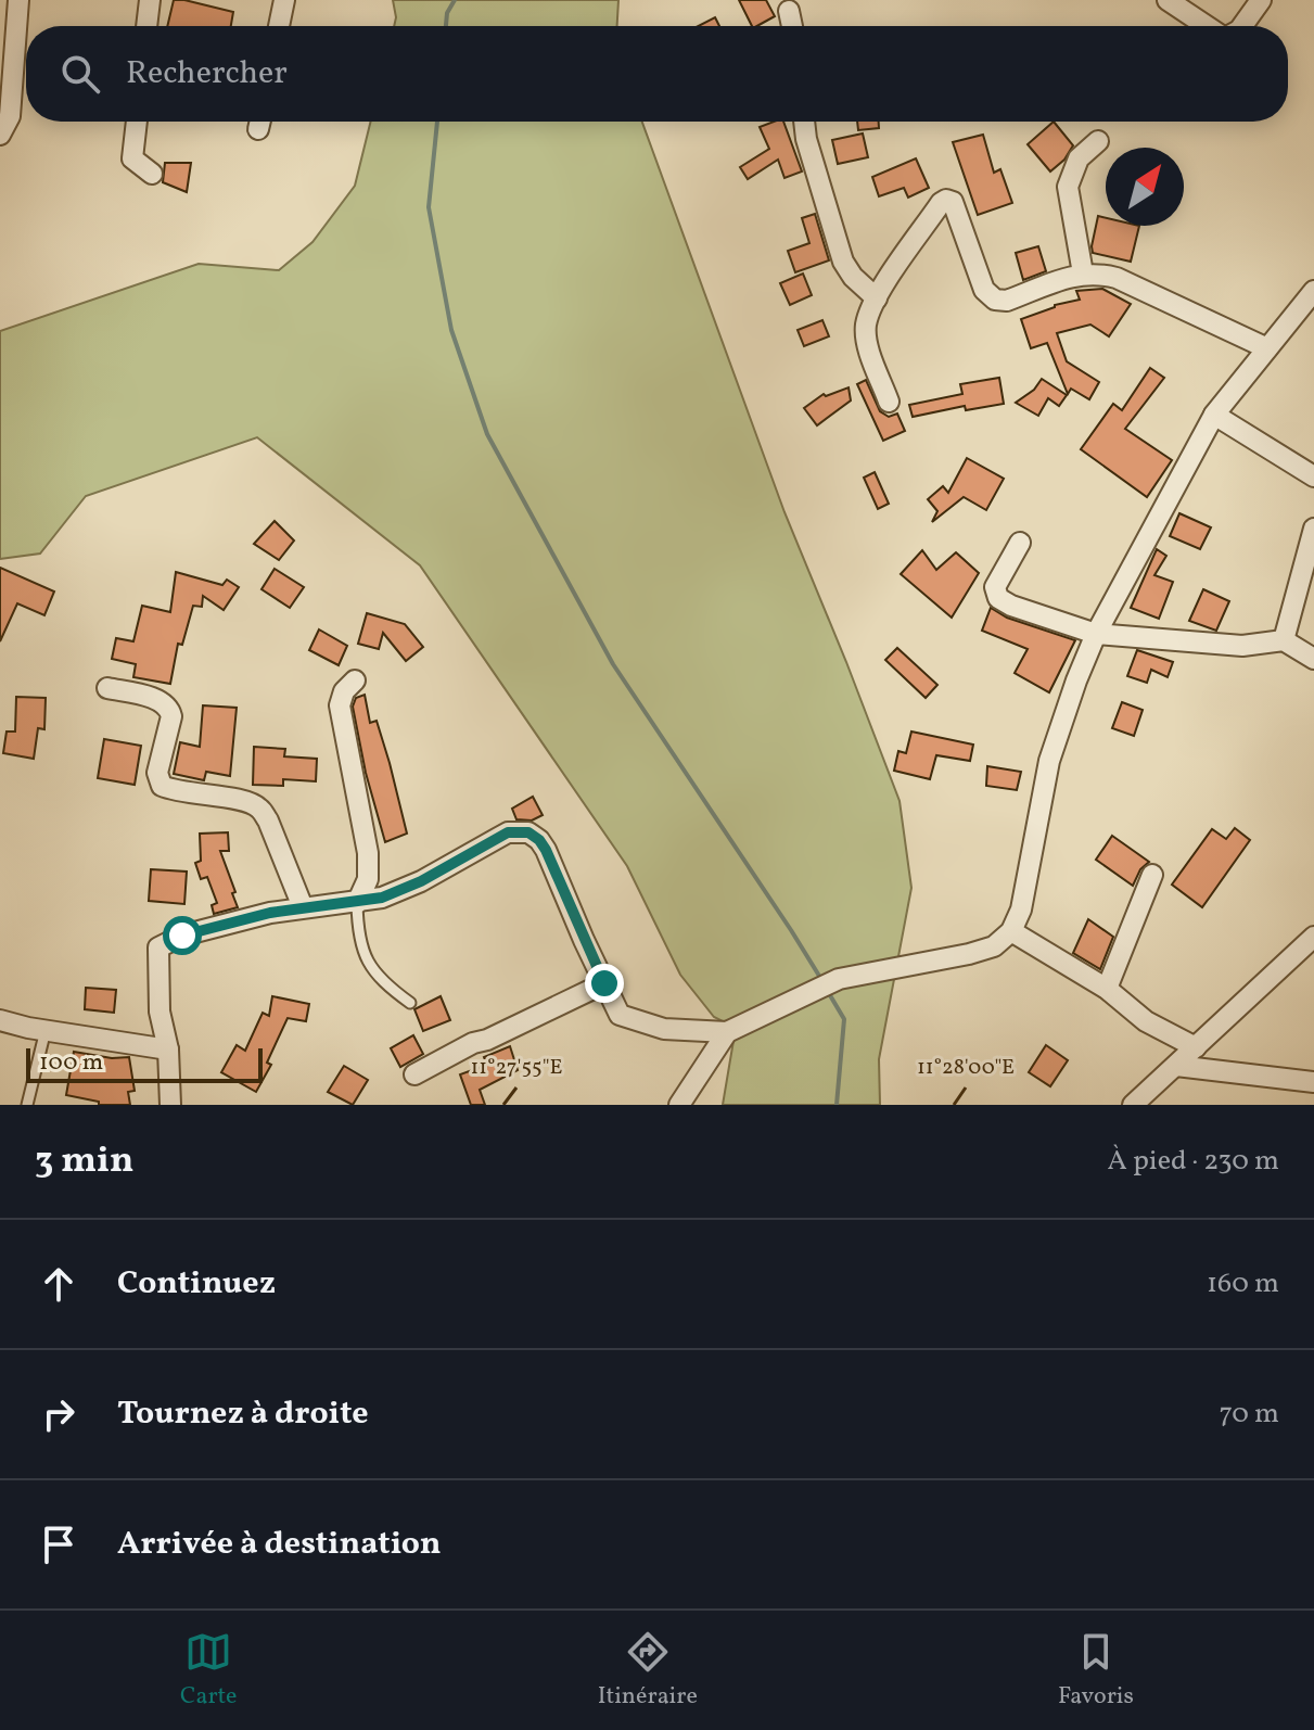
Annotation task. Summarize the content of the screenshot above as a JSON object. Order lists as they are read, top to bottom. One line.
{"scale_bar":"100 m","north":"top right","page":{"search":"Rechercher","scale":"100 m","heading":["3 min","À pied · 230 m"],"list":[["Continuez","160 m"],["Tournez à droite","70 m"],"Arrivée à destination"],"nav":["Carte","Itinéraire","Favoris"]},"coordinates":["11°27'55\"E","11°28'00\"E"]}
